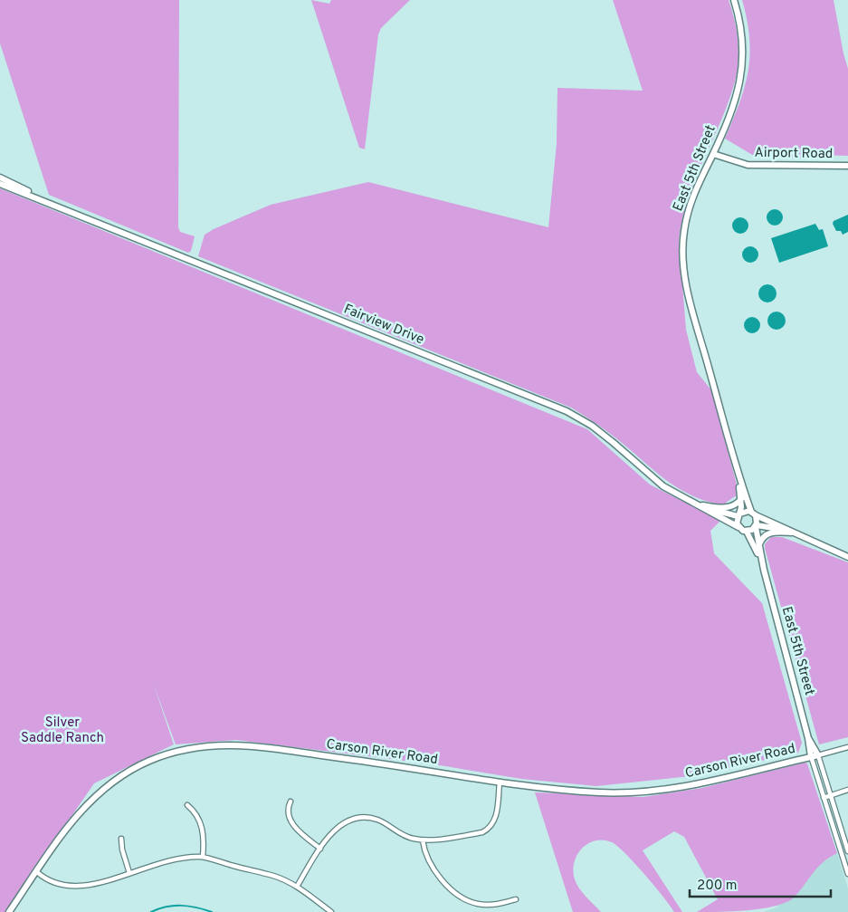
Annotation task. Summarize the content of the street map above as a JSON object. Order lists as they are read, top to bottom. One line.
{"streets":{"main road":["Airport Road","East 5th Street","Fairview Drive","Carson River Road"]},"crossings":[["Airport Road","East 5th Street"],["East 5th Street","Fairview Drive"],["East 5th Street","Carson River Road"]],"parks":["Silver Saddle Ranch"],"scale_bar":"200 m"}
